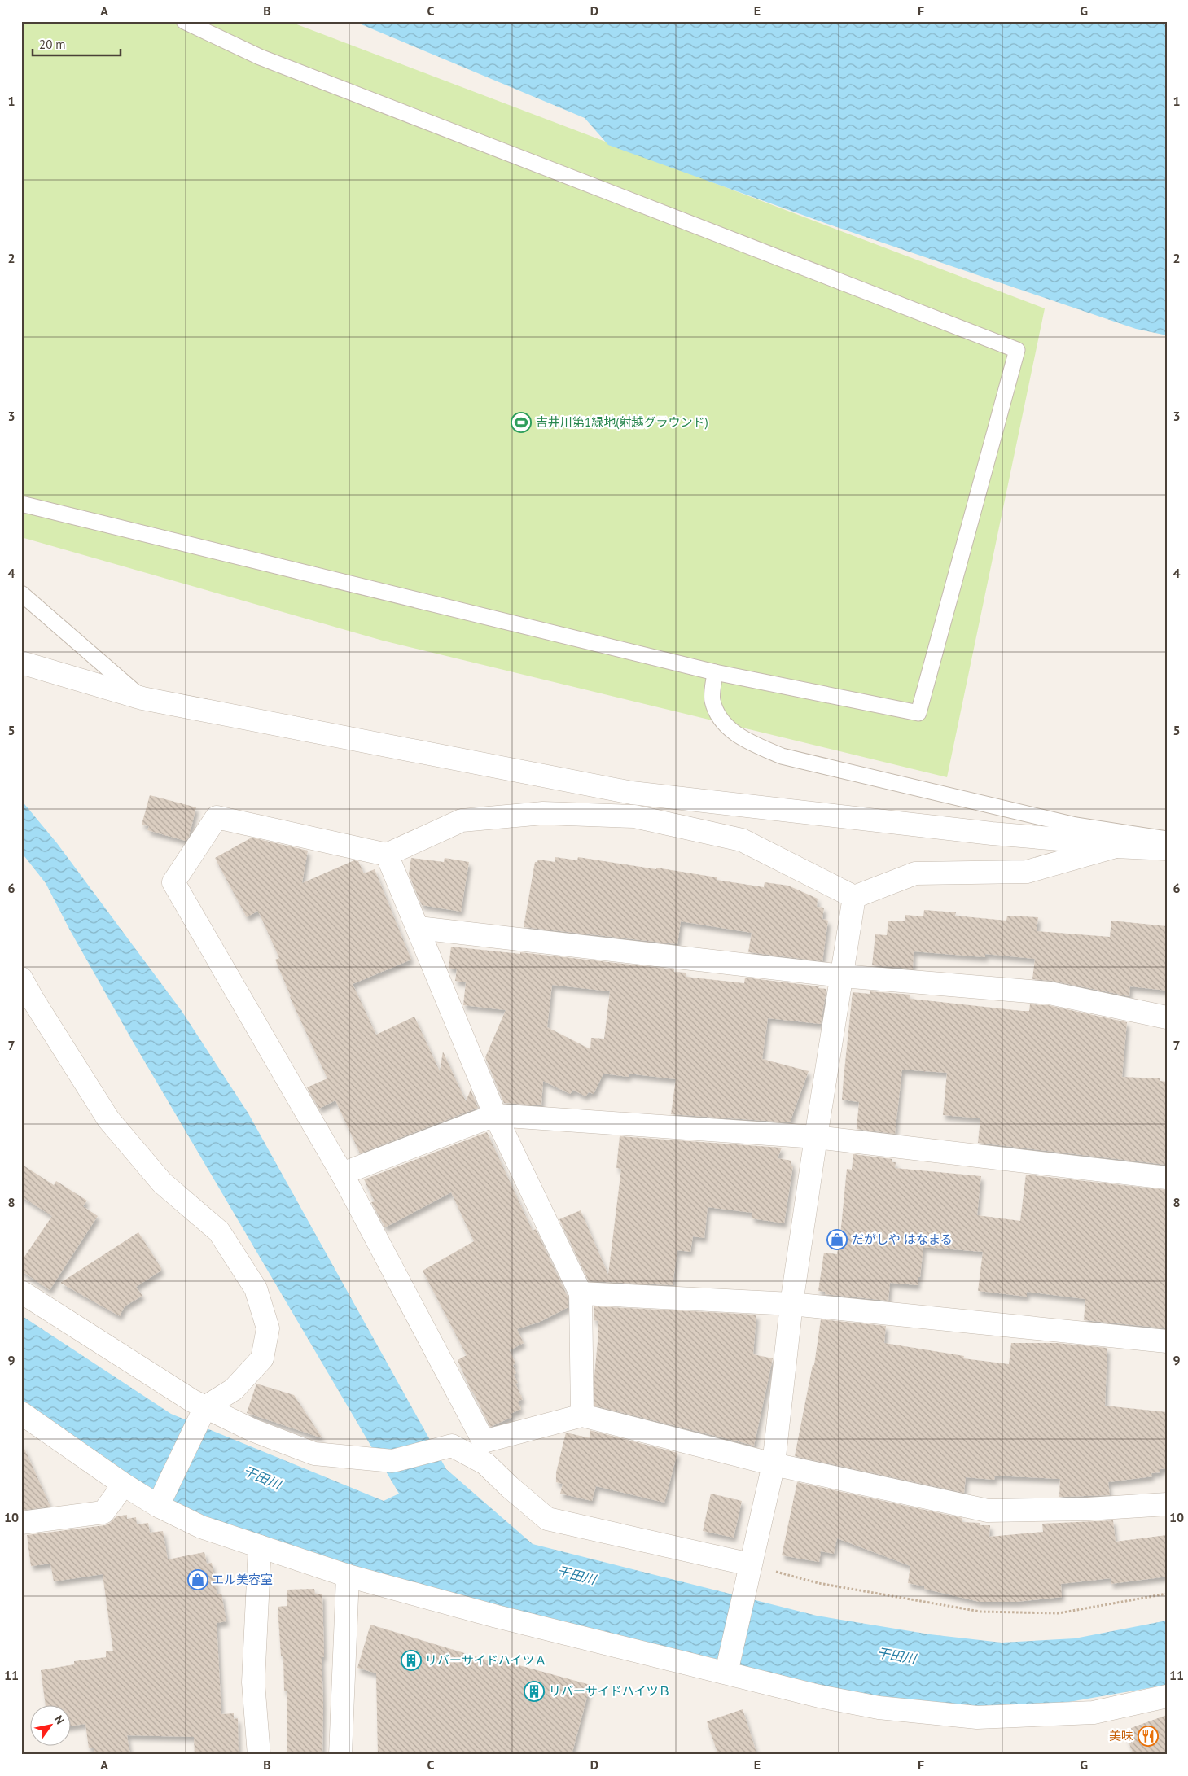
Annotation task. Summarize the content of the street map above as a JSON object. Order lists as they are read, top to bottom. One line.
{"water":["干田川"],"places":{"sports":["吉井川第1緑地(射越グラウンド)"],"shop":["だがしや はなまる","エル美容室"],"building":["リバーサイドハイツＡ","リバーサイドハイツＢ"],"restaurant":["美味"]},"scale_bar":"20 m","north":"top right","grid":{"columns":["A","B","C","D","E","F","G"],"rows":["1","2","3","4","5","6","7","8","9","10","11"]}}
